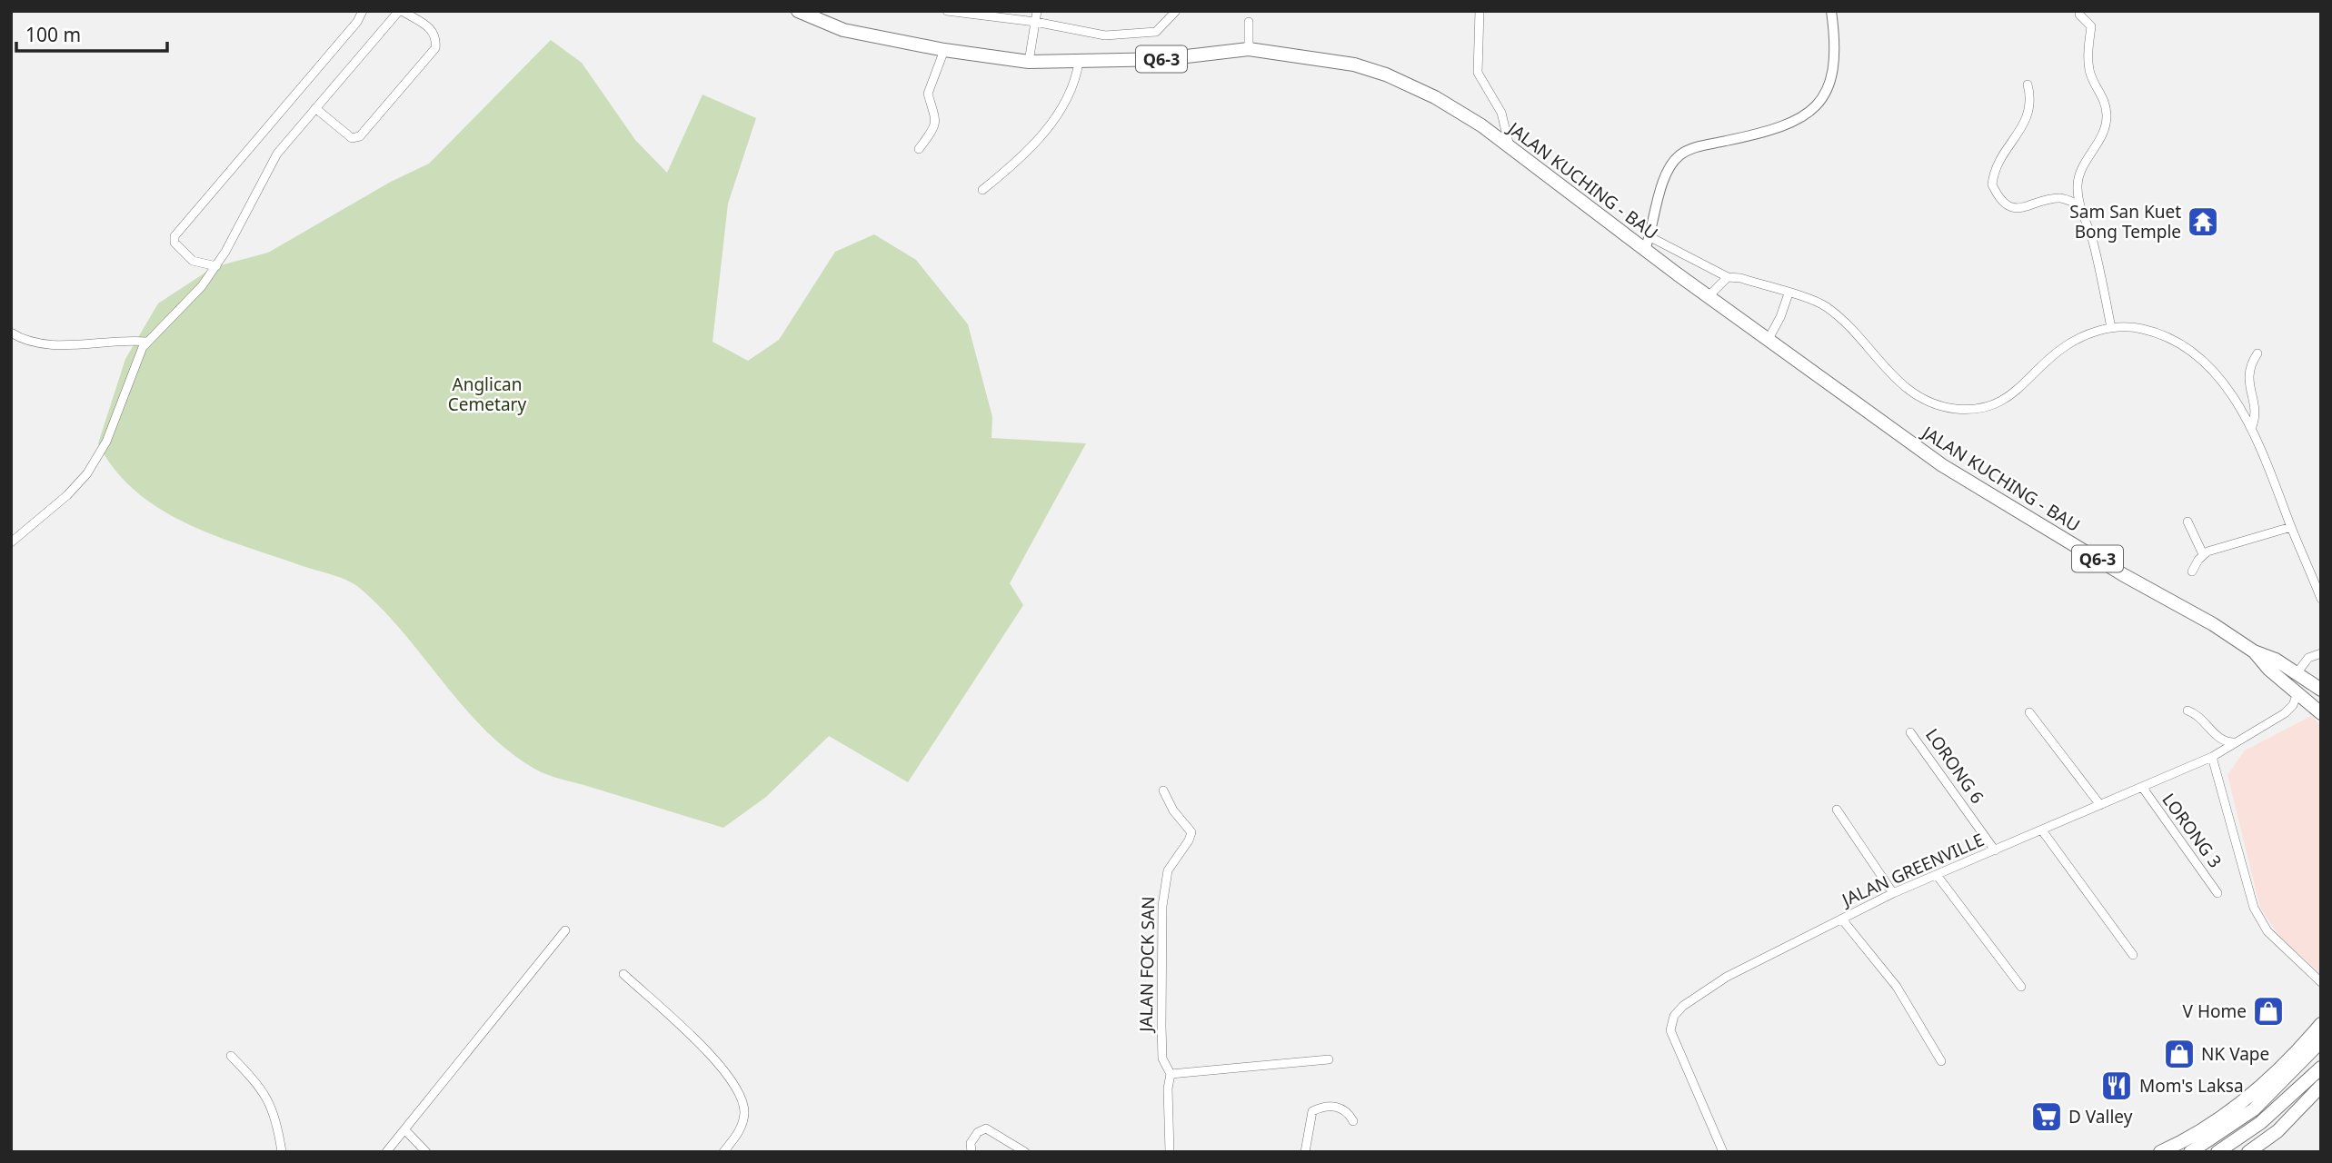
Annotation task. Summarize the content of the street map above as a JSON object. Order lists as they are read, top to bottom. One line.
{"streets":{"main road":["Q6-3","JALAN KUCHING - BAU"],"street":["LORONG 6","LORONG 3","JALAN GREENVILLE","JALAN FOCK SAN"]},"crossings":[["JALAN KUCHING - BAU","JALAN GREENVILLE"],["LORONG 6","JALAN GREENVILLE"],["LORONG 3","JALAN GREENVILLE"]],"parks":["Anglican Cemetary"],"places":{"temple":["Sam San Kuet Bong Temple"],"shop":["V Home","NK Vape"],"restaurant":["Mom's Laksa"],"supermarket":["D Valley"]},"scale_bar":"100 m"}
